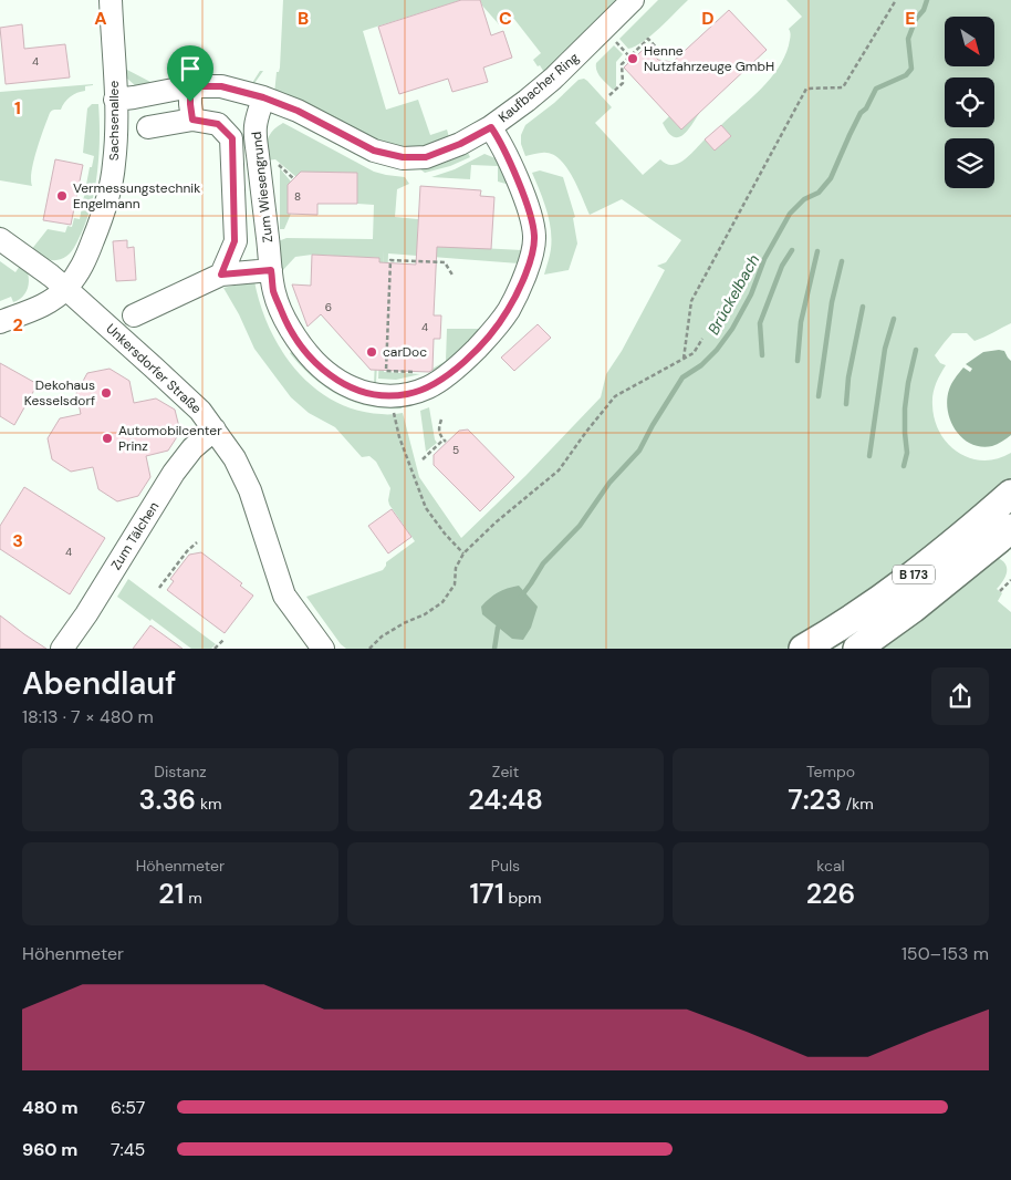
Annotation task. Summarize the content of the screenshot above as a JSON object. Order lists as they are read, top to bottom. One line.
{"streets":{"main road":["B 173"],"street":["Kaufbacher Ring","Sachsenallee","Zum Wiesengrund","Unkersdorfer Straße","Zum Tälchen"]},"crossings":[["Kaufbacher Ring","Sachsenallee"],["Kaufbacher Ring","Zum Wiesengrund"],["Sachsenallee","Unkersdorfer Straße"],["Unkersdorfer Straße","Zum Tälchen"]],"water":["Brückelbach"],"places":["Henne Nutzfahrzeuge GmbH","Vermessungstechnik Engelmann","carDoc","Dekohaus Kesselsdorf","Automobilcenter Prinz"],"house_numbers":["4","8","6","4","5","4"],"north":"bottom right","page":{"heading":["Abendlauf","18:13 · 7 × 480 m"],"stats":[["Distanz","3.36 km"],["Zeit","24:48"],["Tempo","7:23 /km"],["Höhenmeter","21 m"],["Puls","171 bpm"],["kcal","226"]],"chart":["Höhenmeter","150–153 m"],"list":[{"name":"480 m","note":"6:57"},{"name":"960 m","note":"7:45"}]},"grid":{"columns":["A","B","C","D","E"],"rows":["1","2","3"]}}
